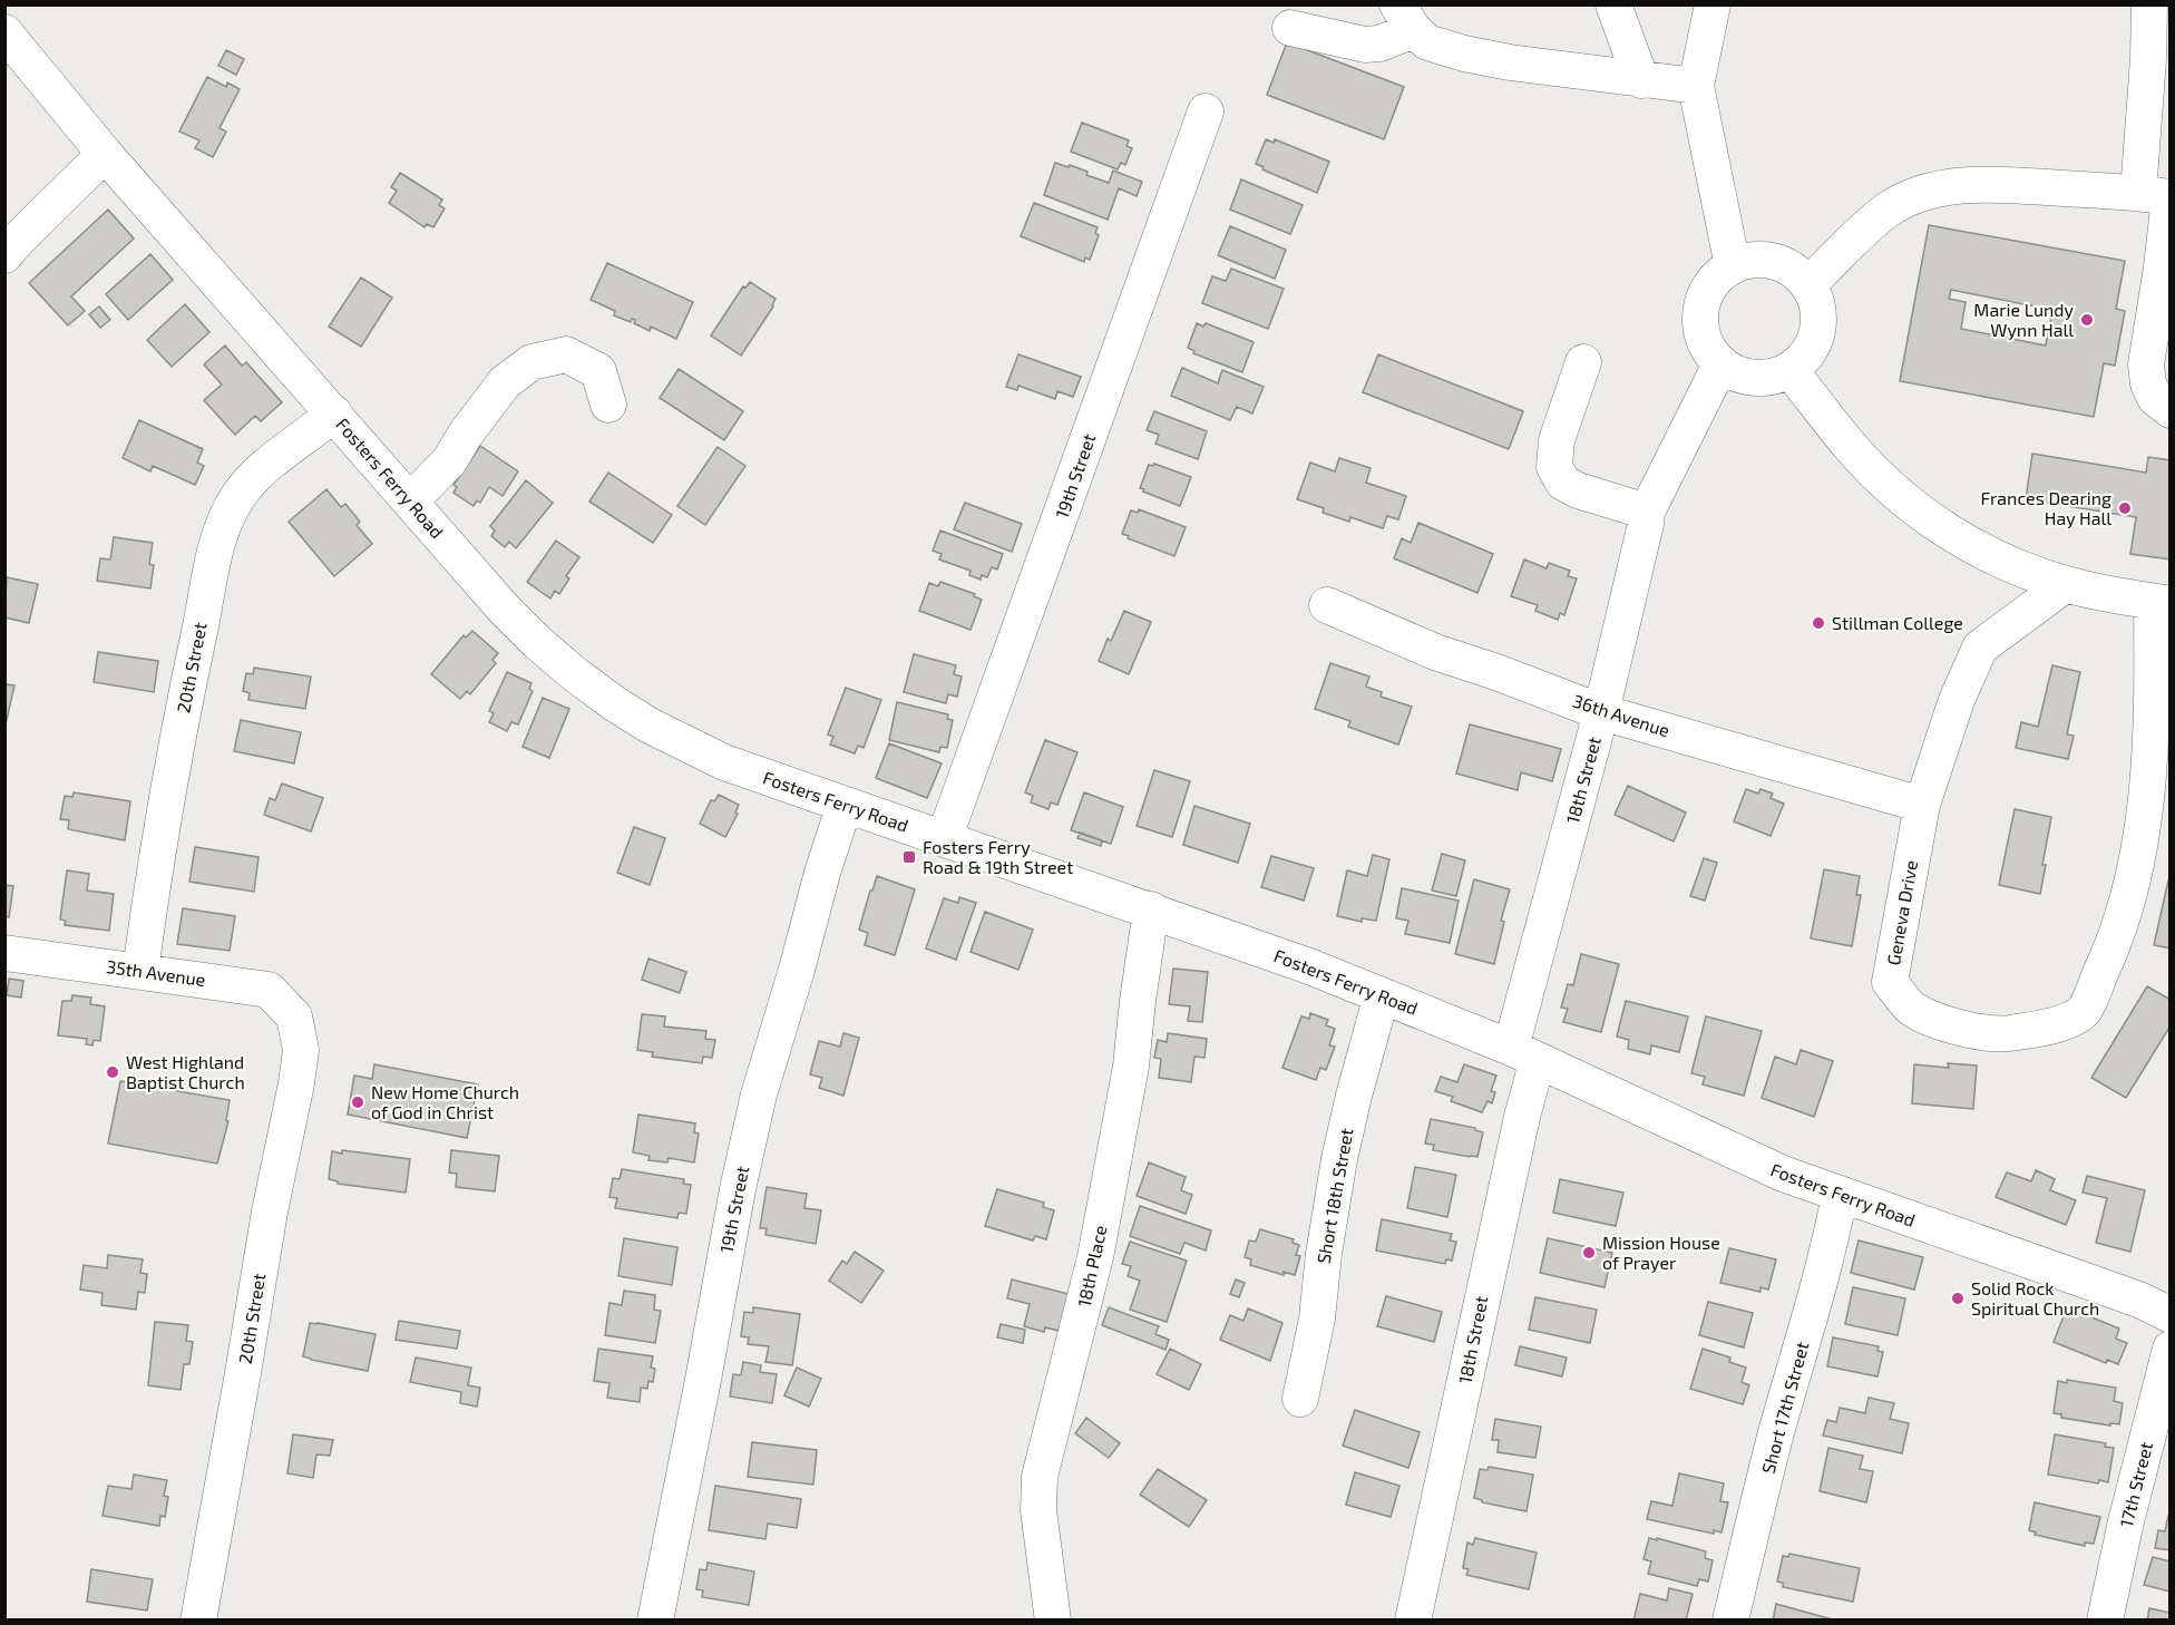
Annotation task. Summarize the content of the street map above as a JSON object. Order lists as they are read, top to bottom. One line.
{"streets":{"street":["19th Street","Fosters Ferry Road","20th Street","36th Avenue","18th Street","Geneva Drive","35th Avenue","Short 18th Street","18th Place","Short 17th Street","17th Street"]},"crossings":[["19th Street","Fosters Ferry Road"],["Fosters Ferry Road","20th Street"],["Fosters Ferry Road","18th Street"],["Fosters Ferry Road","Short 18th Street"],["Fosters Ferry Road","18th Place"],["Fosters Ferry Road","Short 17th Street"],["20th Street","35th Avenue"],["36th Avenue","18th Street"],["36th Avenue","Geneva Drive"]],"places":{"other":["Marie Lundy Wynn Hall","Frances Dearing Hay Hall","Stillman College","West Highland Baptist Church","New Home Church of God in Christ","Mission House of Prayer","Solid Rock Spiritual Church"],"transit":["Fosters Ferry Road & 19th Street"]}}
